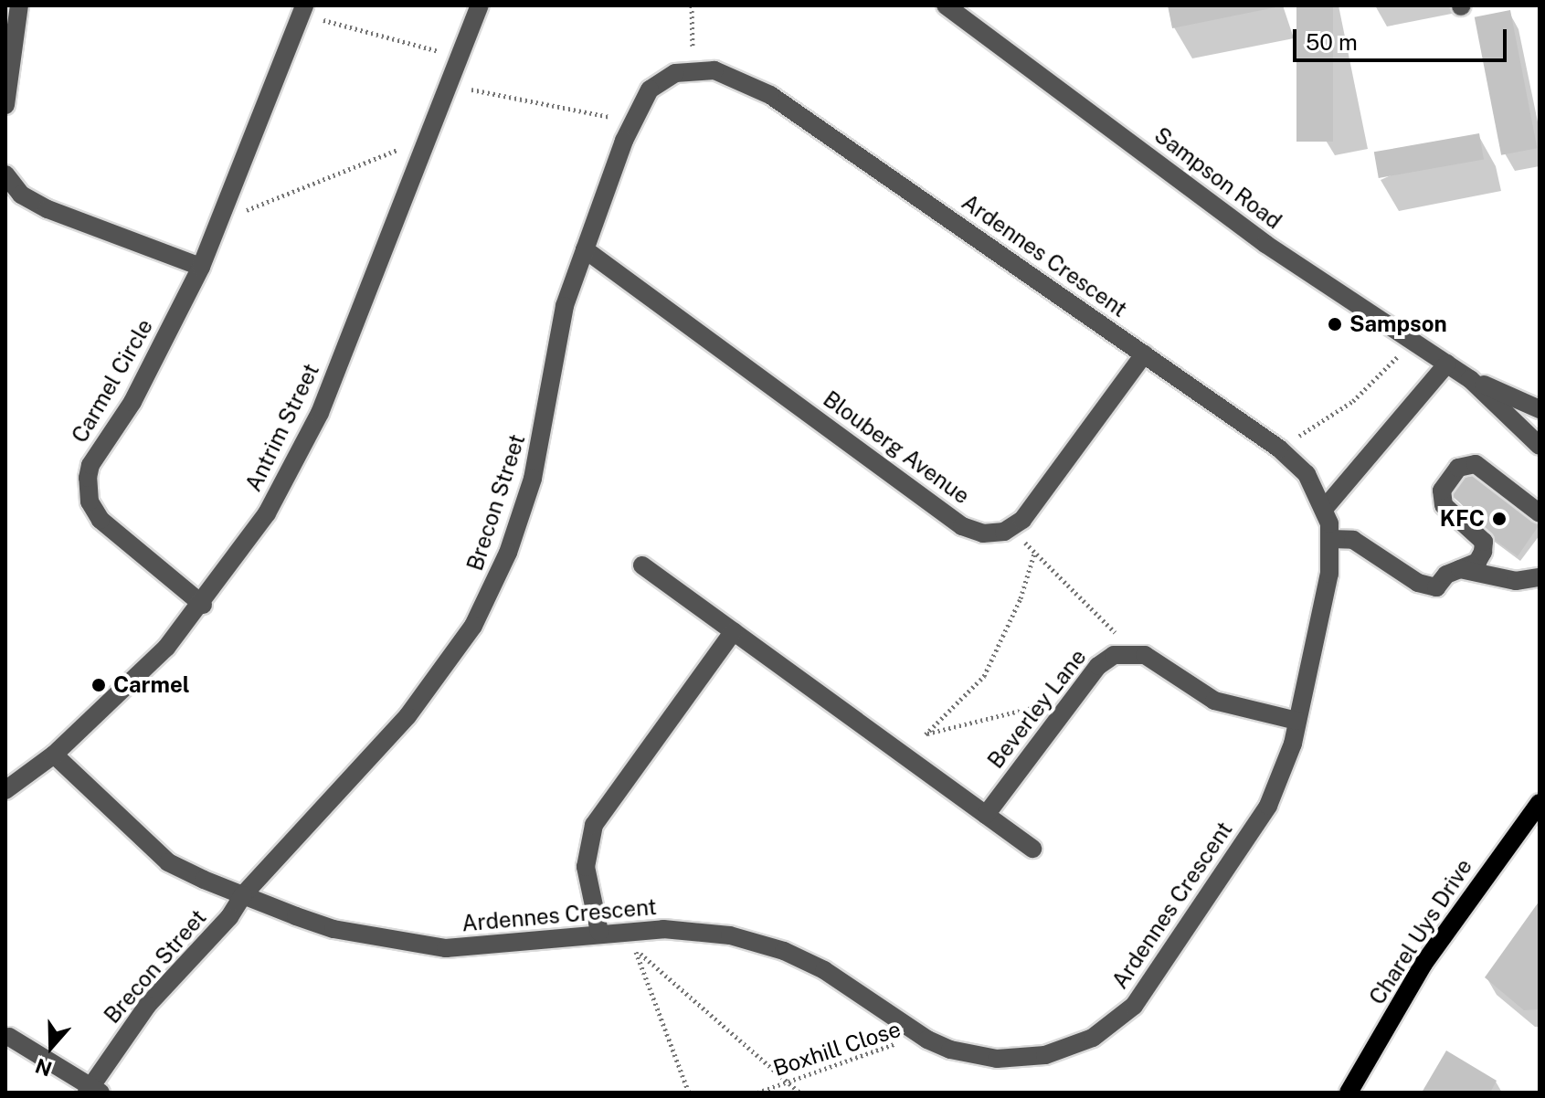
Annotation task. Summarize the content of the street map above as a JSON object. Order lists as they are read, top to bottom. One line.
{"streets":{"main road":["Charel Uys Drive"],"street":["Sampson Road","Ardennes Crescent","Carmel Circle","Antrim Street","Blouberg Avenue","Brecon Street","Beverley Lane"],"path":["Boxhill Close"]},"crossings":[["Ardennes Crescent","Antrim Street"],["Ardennes Crescent","Brecon Street"],["Ardennes Crescent","Boxhill Close"],["Carmel Circle","Antrim Street"],["Blouberg Avenue","Brecon Street"]],"places":["Sampson","KFC","Carmel"],"scale_bar":"50 m","north":"bottom"}
